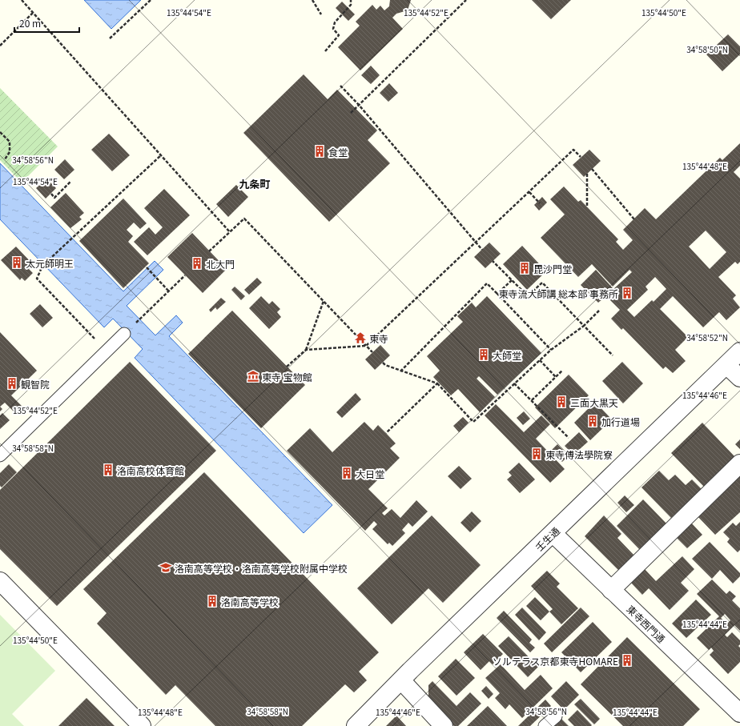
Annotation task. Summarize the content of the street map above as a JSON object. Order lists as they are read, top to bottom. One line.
{"streets":{"street":["壬生通","東寺西門通"]},"crossings":[["壬生通","東寺西門通"]],"districts":["九条町"],"places":{"building":["食堂","太元師明王","北大門","毘沙門堂","東寺流大師講 総本部 事務所","大師堂","観智院","三面大黒天","加行道場","東寺傅法學院寮","洛南高校体育館","大日堂","洛南高等学校","ソルテラス京都東寺HOMARE"],"temple":["東寺"],"museum":["東寺 宝物館"],"school or university":["洛南高等学校・洛南高等学校附属中学校"]},"scale_bar":"20 m","coordinates":["135°44'54\"E","135°44'52\"E","135°44'50\"E","34°58'50\"N","34°58'56\"N","135°44'48\"E","34°58'52\"N","135°44'46\"E","34°58'58\"N","135°44'44\"E"]}
